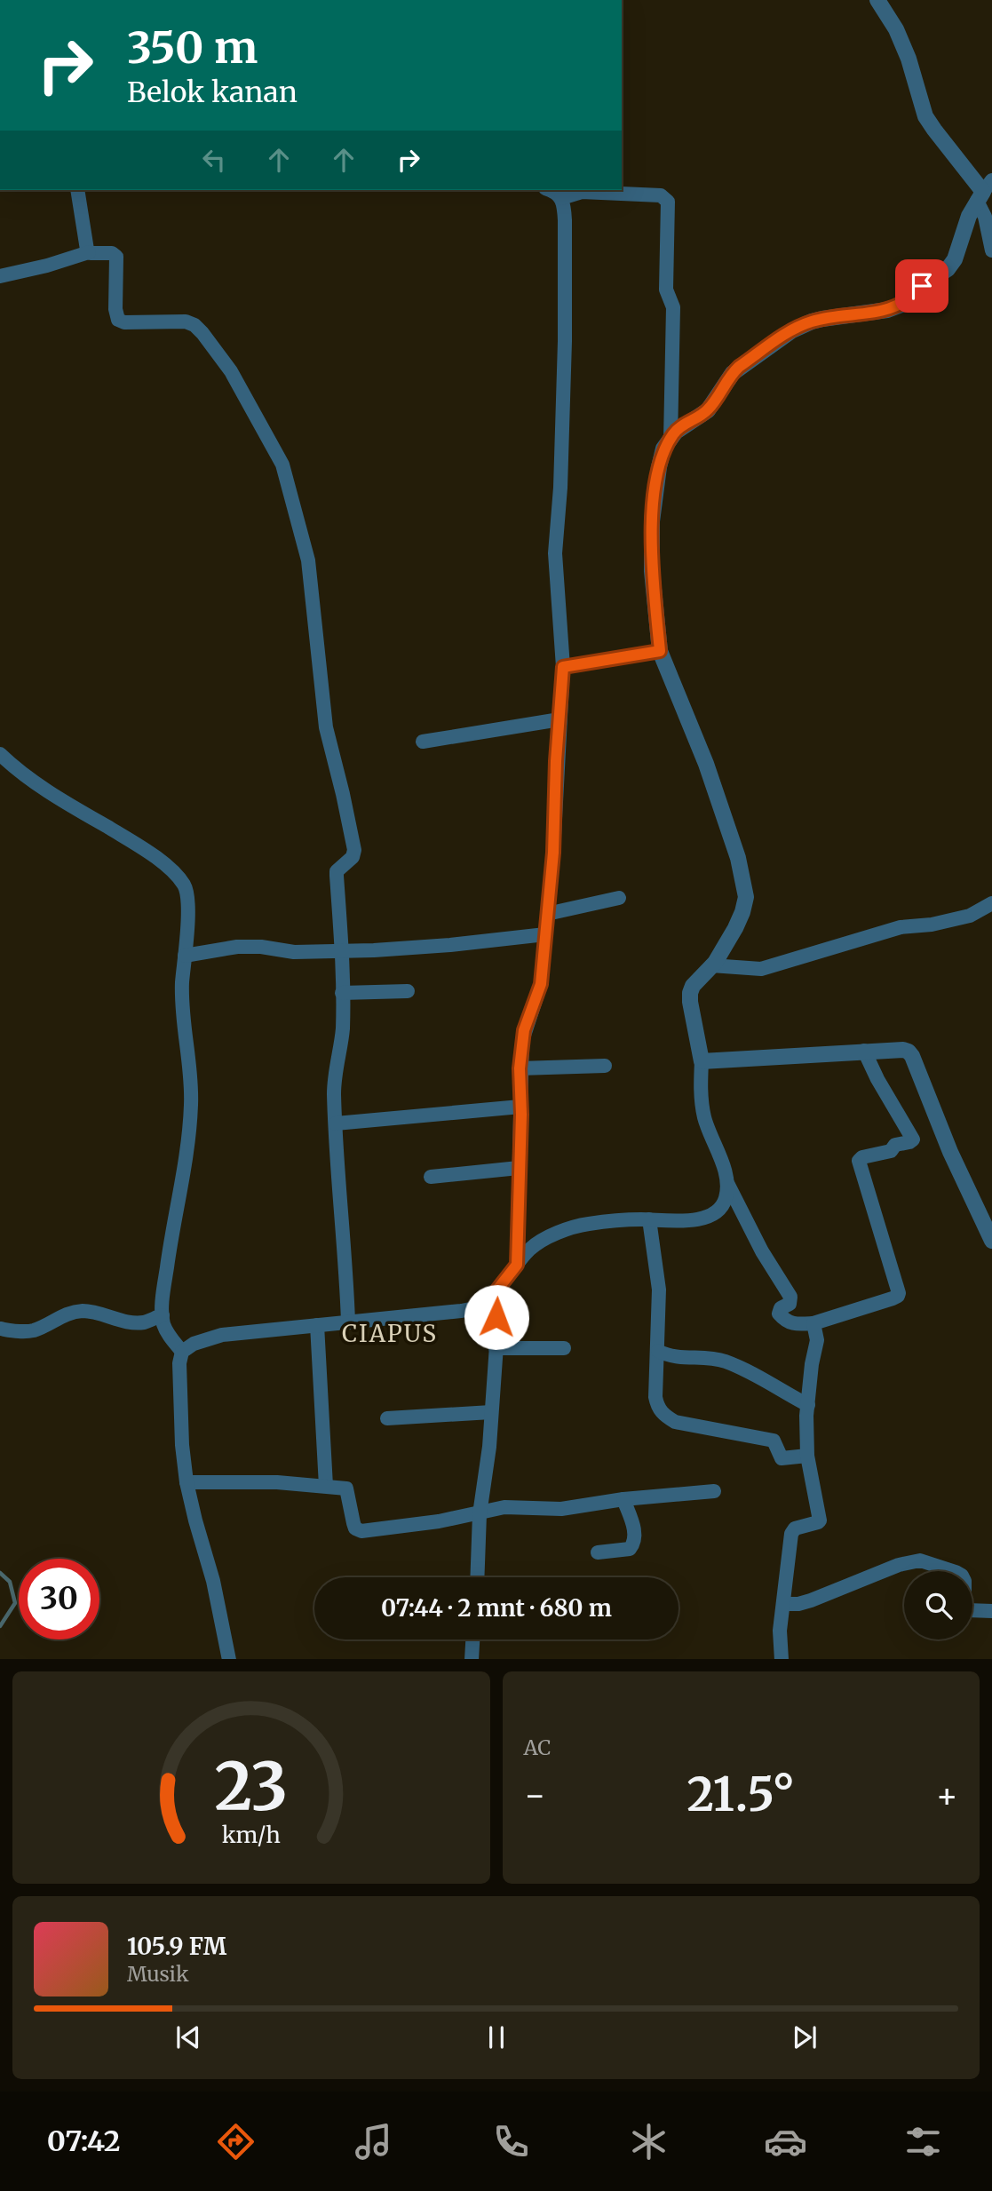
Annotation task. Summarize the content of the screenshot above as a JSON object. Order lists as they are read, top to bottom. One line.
{"districts":["CIAPUS"],"page":{"turn":["350 m","Belok kanan"],"limit":"30","trip":"07:44 · 2 mnt · 680 m","tile":"AC","heat":["−","21.5°","+"],"song":["105.9 FM","Musik"],"tabs":"07:42","gauge":["23","km/h"]}}
